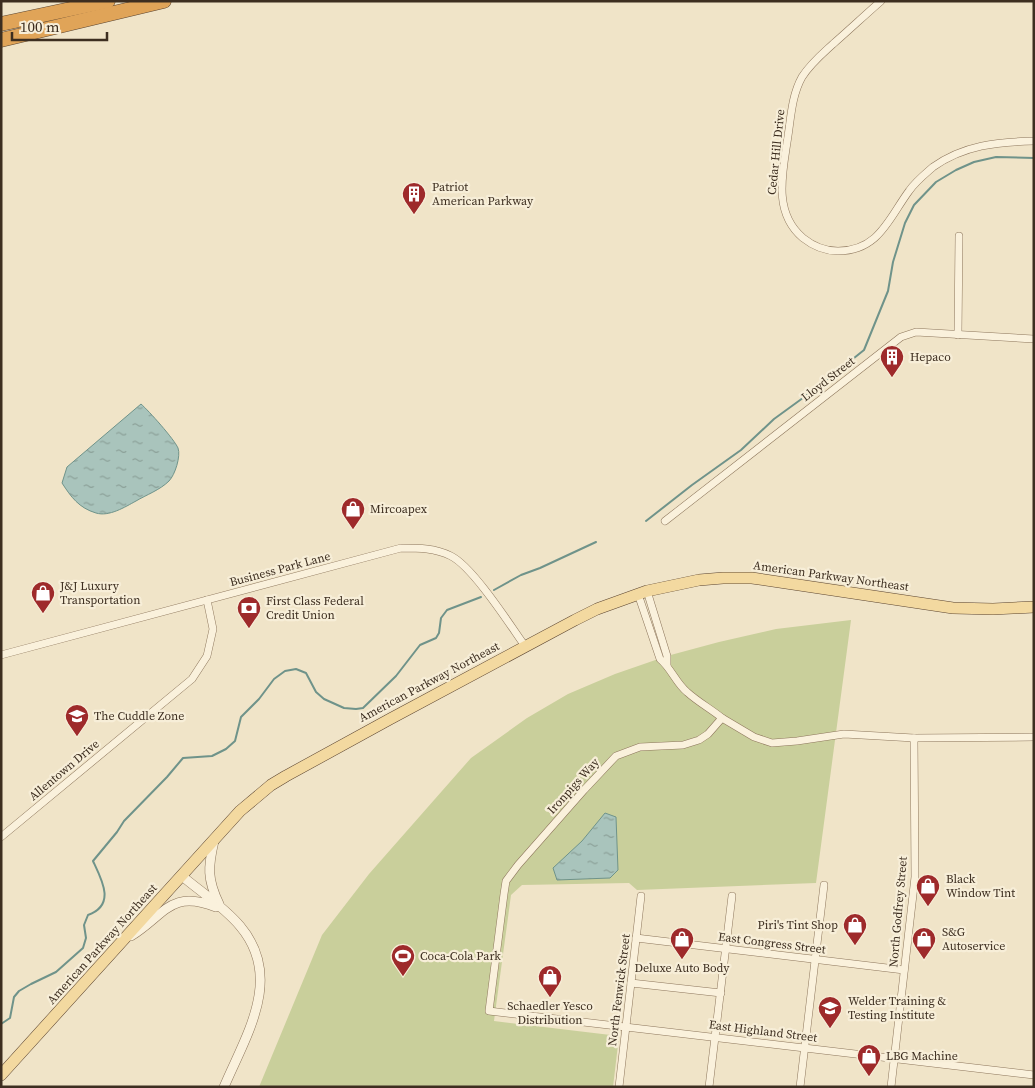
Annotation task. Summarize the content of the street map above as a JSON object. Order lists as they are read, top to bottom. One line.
{"streets":{"main road":["American Parkway Northeast"],"street":["Cedar Hill Drive","Lloyd Street","Business Park Lane","Allentown Drive","Ironpigs Way","North Godfrey Street","East Congress Street","North Fenwick Street","East Highland Street"]},"crossings":[["Business Park Lane","American Parkway Northeast"],["Business Park Lane","Allentown Drive"],["Ironpigs Way","East Highland Street"],["North Godfrey Street","East Congress Street"],["North Godfrey Street","East Highland Street"],["East Congress Street","North Fenwick Street"],["North Fenwick Street","East Highland Street"]],"places":{"building":["Patriot American Parkway","Hepaco"],"shop":["Mircoapex","J&J Luxury Transportation","Black Window Tint","Piri's Tint Shop","Deluxe Auto Body","S&G Autoservice","Schaedler Yesco Distribution","LBG Machine"],"bank":["First Class Federal Credit Union"],"school or university":["The Cuddle Zone","Welder Training & Testing Institute"],"sports":["Coca-Cola Park"]},"scale_bar":"100 m"}
